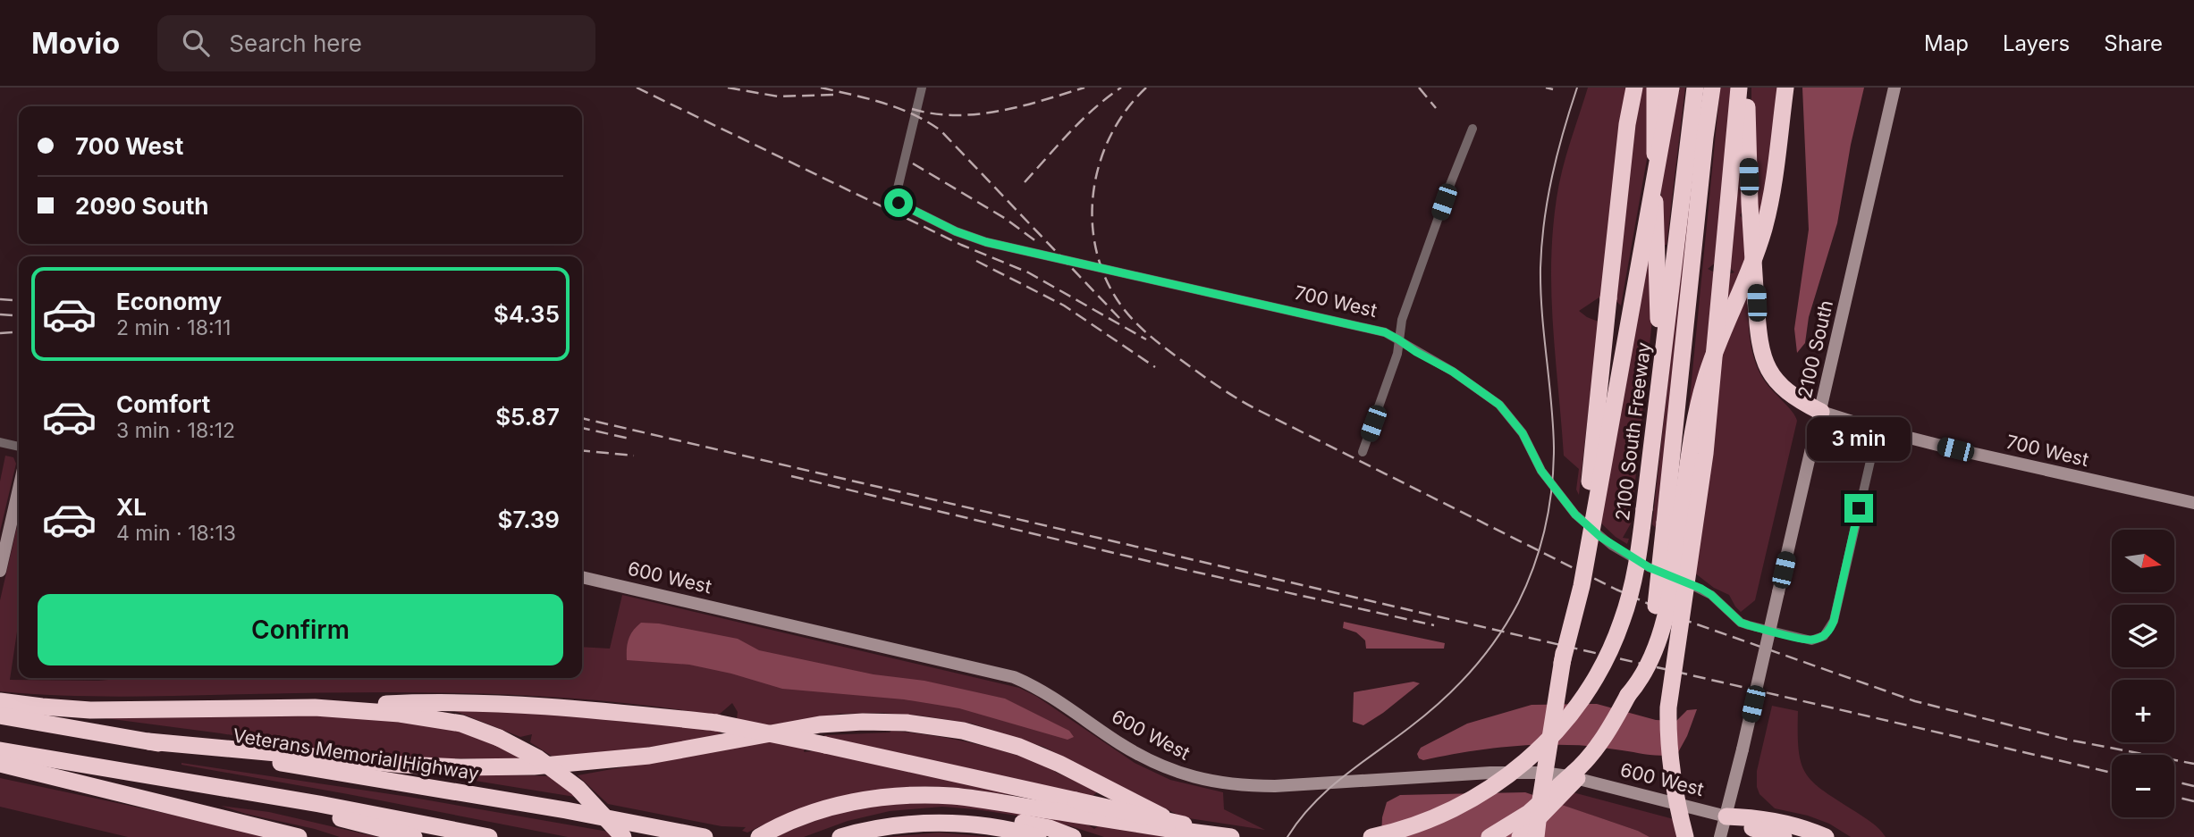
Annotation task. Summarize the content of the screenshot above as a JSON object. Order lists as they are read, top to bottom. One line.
{"streets":{"highway":["2100 South Freeway","Veterans Memorial Highway"],"street":["700 West","2100 South","600 West"]},"crossings":[["700 West","2100 South"],["2100 South","600 West"]],"north":"right","page":{"header":"Movio","search":"Search here","nav":["Map","Layers","Share"],"banner":["700 West","2090 South"],"list":[{"name":"Economy","note":"2 min · 18:11","value":"$4.35"},{"name":"Comfort","note":"3 min · 18:12","value":"$5.87"},{"name":"XL","note":"4 min · 18:13","value":"$7.39"}],"bubble":"3 min","map_buttons":["+","−"],"buttons":"Confirm"}}
